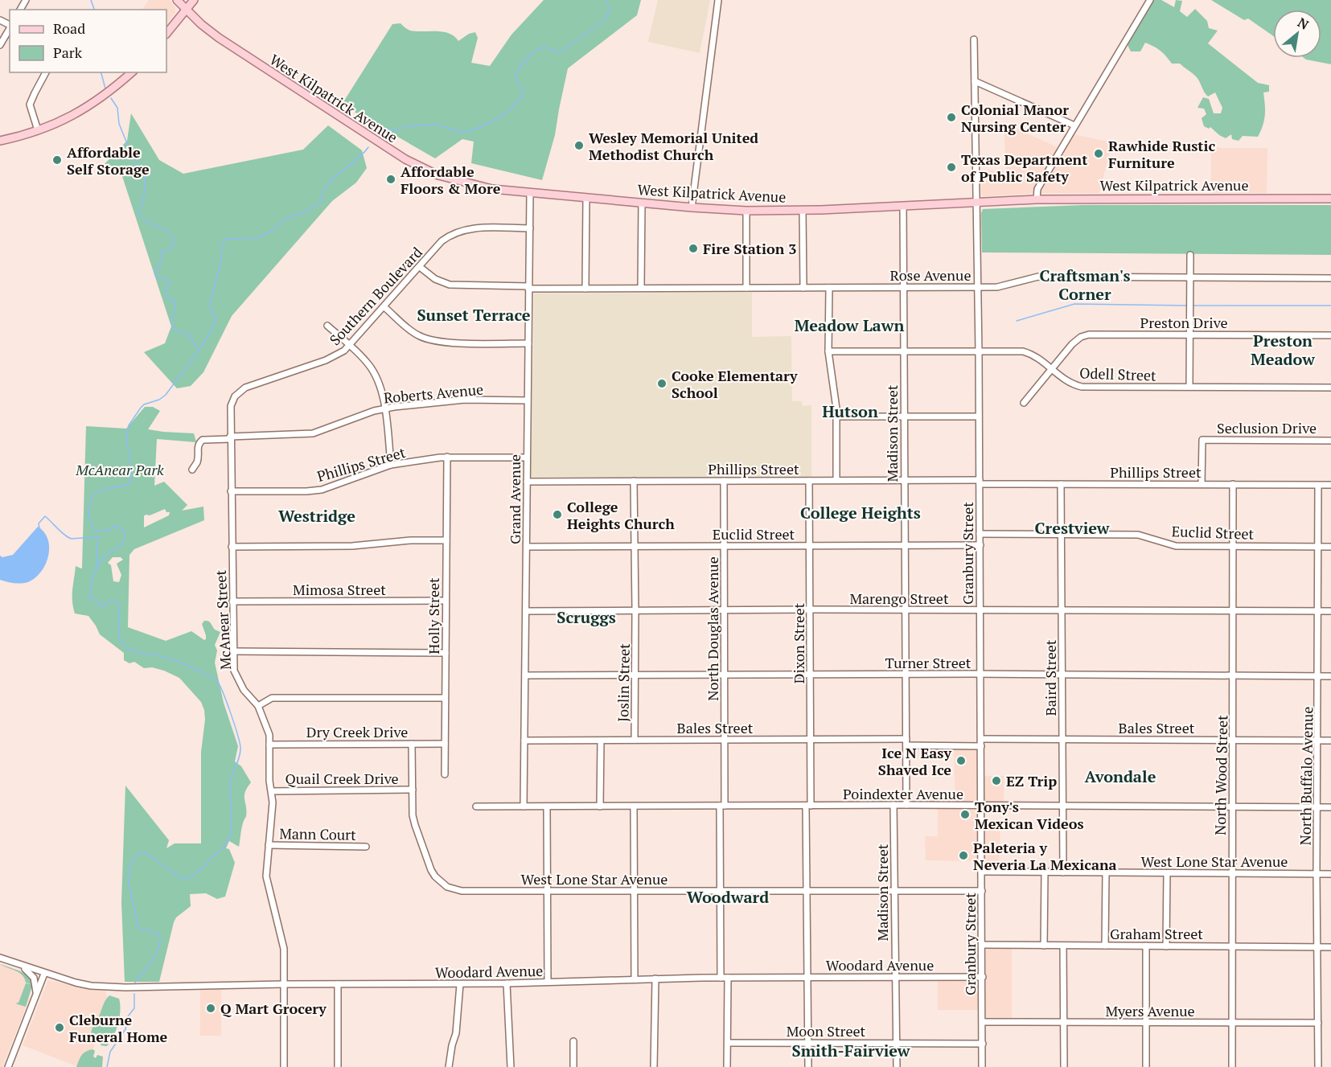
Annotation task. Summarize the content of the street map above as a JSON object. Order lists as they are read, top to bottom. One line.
{"streets":{"main road":["West Kilpatrick Avenue"],"street":["Rose Avenue","Southern Boulevard","Preston Drive","Odell Street","Roberts Avenue","Seclusion Drive","Madison Street","Phillips Street","Grand Avenue","Euclid Street","Granbury Street","Mimosa Street","Marengo Street","Holly Street","McAnear Street","North Douglas Avenue","Dixon Street","Turner Street","Baird Street","Joslin Street","Bales Street","Dry Creek Drive","North Wood Street","North Buffalo Avenue","Quail Creek Drive","Poindexter Avenue","Mann Court","West Lone Star Avenue","Graham Street","Woodard Avenue","Myers Avenue","Moon Street"]},"crossings":[["West Kilpatrick Avenue","Madison Street"],["West Kilpatrick Avenue","Grand Avenue"],["West Kilpatrick Avenue","Granbury Street"],["Rose Avenue","Southern Boulevard"],["Rose Avenue","Madison Street"],["Rose Avenue","Grand Avenue"],["Rose Avenue","Granbury Street"],["Southern Boulevard","Grand Avenue"],["Southern Boulevard","McAnear Street"],["Preston Drive","Odell Street"],["Odell Street","Madison Street"],["Odell Street","Granbury Street"],["Roberts Avenue","Grand Avenue"],["Roberts Avenue","McAnear Street"],["Seclusion Drive","Phillips Street"],["Madison Street","Phillips Street"],["Madison Street","Euclid Street"],["Madison Street","Marengo Street"],["Madison Street","Turner Street"],["Madison Street","Bales Street"],["Madison Street","Poindexter Avenue"],["Madison Street","West Lone Star Avenue"],["Madison Street","Woodard Avenue"],["Madison Street","Moon Street"],["Phillips Street","Grand Avenue"],["Phillips Street","Granbury Street"],["Phillips Street","Holly Street"],["Phillips Street","McAnear Street"],["Phillips Street","North Douglas Avenue"],["Phillips Street","Dixon Street"],["Phillips Street","Baird Street"],["Phillips Street","Joslin Street"],["Phillips Street","North Wood Street"],["Phillips Street","North Buffalo Avenue"],["Grand Avenue","Euclid Street"],["Grand Avenue","Marengo Street"],["Grand Avenue","Turner Street"],["Grand Avenue","Bales Street"],["Grand Avenue","Poindexter Avenue"],["Euclid Street","Granbury Street"],["Euclid Street","North Douglas Avenue"],["Euclid Street","Dixon Street"],["Euclid Street","Baird Street"],["Euclid Street","Joslin Street"],["Euclid Street","North Wood Street"],["Euclid Street","North Buffalo Avenue"],["Granbury Street","Marengo Street"],["Granbury Street","Turner Street"],["Granbury Street","Bales Street"],["Granbury Street","Poindexter Avenue"],["Granbury Street","West Lone Star Avenue"],["Granbury Street","Graham Street"],["Granbury Street","Woodard Avenue"],["Granbury Street","Myers Avenue"],["Granbury Street","Moon Street"],["Mimosa Street","Holly Street"],["Mimosa Street","McAnear Street"],["Marengo Street","North Douglas Avenue"],["Marengo Street","Dixon Street"],["Marengo Street","Baird Street"],["Marengo Street","Joslin Street"],["Marengo Street","North Wood Street"],["Marengo Street","North Buffalo Avenue"],["Holly Street","Dry Creek Drive"],["McAnear Street","Dry Creek Drive"],["McAnear Street","Quail Creek Drive"],["McAnear Street","Mann Court"],["McAnear Street","Woodard Avenue"],["North Douglas Avenue","Turner Street"],["North Douglas Avenue","Bales Street"],["North Douglas Avenue","Poindexter Avenue"],["North Douglas Avenue","West Lone Star Avenue"],["North Douglas Avenue","Woodard Avenue"],["Dixon Street","Turner Street"],["Dixon Street","Bales Street"],["Dixon Street","Poindexter Avenue"],["Dixon Street","West Lone Star Avenue"],["Dixon Street","Woodard Avenue"],["Dixon Street","Moon Street"],["Turner Street","Baird Street"],["Turner Street","Joslin Street"],["Turner Street","North Wood Street"],["Turner Street","North Buffalo Avenue"],["Baird Street","Bales Street"],["Baird Street","Poindexter Avenue"],["Baird Street","West Lone Star Avenue"],["Joslin Street","Bales Street"],["Bales Street","North Wood Street"],["Bales Street","North Buffalo Avenue"],["Dry Creek Drive","West Lone Star Avenue"],["North Wood Street","Poindexter Avenue"],["North Wood Street","West Lone Star Avenue"],["North Wood Street","Graham Street"],["North Wood Street","Myers Avenue"],["North Buffalo Avenue","Poindexter Avenue"],["North Buffalo Avenue","West Lone Star Avenue"],["North Buffalo Avenue","Graham Street"],["North Buffalo Avenue","Myers Avenue"],["Quail Creek Drive","West Lone Star Avenue"]],"districts":["Craftsman's Corner","Sunset Terrace","Meadow Lawn","Preston Meadow","Hutson","College Heights","Westridge","Crestview","Scruggs","Avondale","Woodward","Smith-Fairview"],"parks":["McAnear Park"],"places":["Colonial Manor Nursing Center","Wesley Memorial United Methodist Church","Rawhide Rustic Furniture","Affordable Self Storage","Texas Department of Public Safety","Affordable Floors & More","Fire Station 3","Cooke Elementary School","College Heights Church","Ice N Easy Shaved Ice","EZ Trip","Tony's Mexican Videos","Paleteria y Neveria La Mexicana","Q Mart Grocery","Cleburne Funeral Home"],"legend":["Road","Park"],"north":"top right"}
